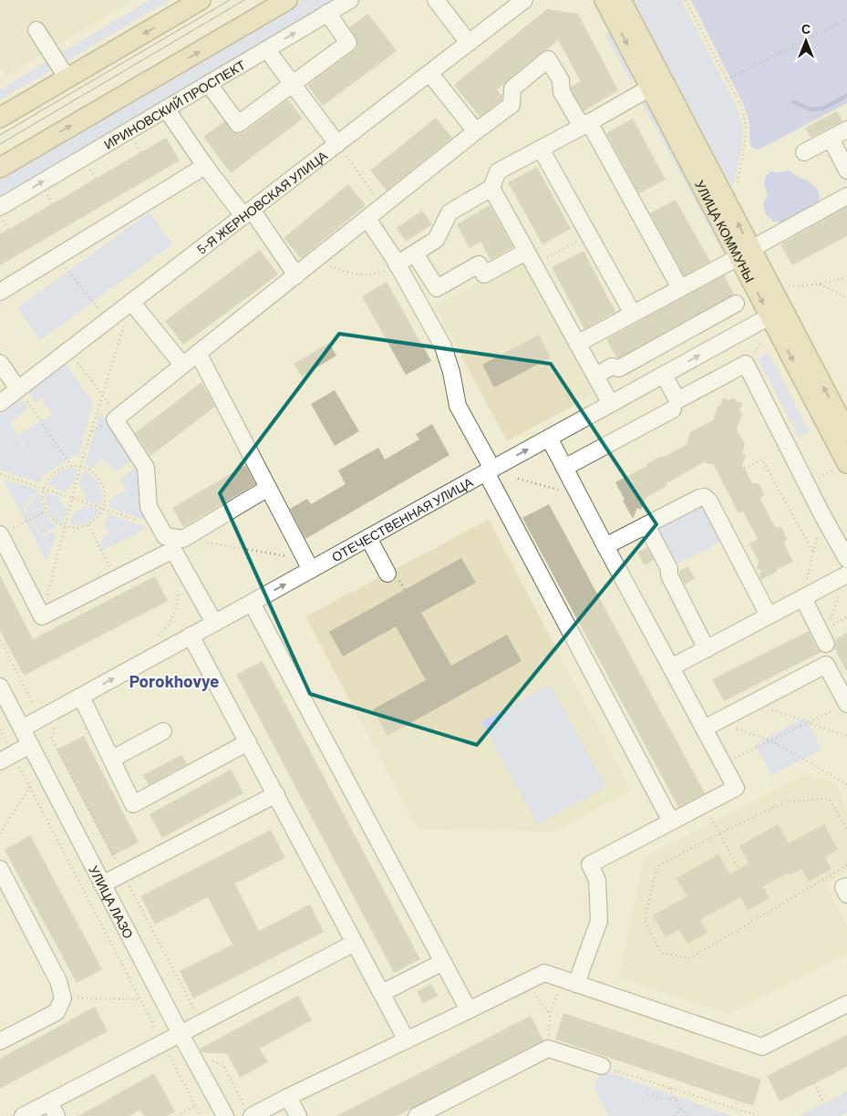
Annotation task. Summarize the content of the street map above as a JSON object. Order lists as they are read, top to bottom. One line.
{"streets":{"main road":["УЛИЦА КОММУНЫ"],"street":["ИРИНОВСКИЙ ПРОСПЕКТ","5-Я ЖЕРНОВСКАЯ УЛИЦА","ОТЕЧЕСТВЕННАЯ УЛИЦА","УЛИЦА ЛАЗО"]},"crossings":[["УЛИЦА КОММУНЫ","ОТЕЧЕСТВЕННАЯ УЛИЦА"],["ОТЕЧЕСТВЕННАЯ УЛИЦА","УЛИЦА ЛАЗО"]],"districts":["Porokhovye"],"north":"top"}
